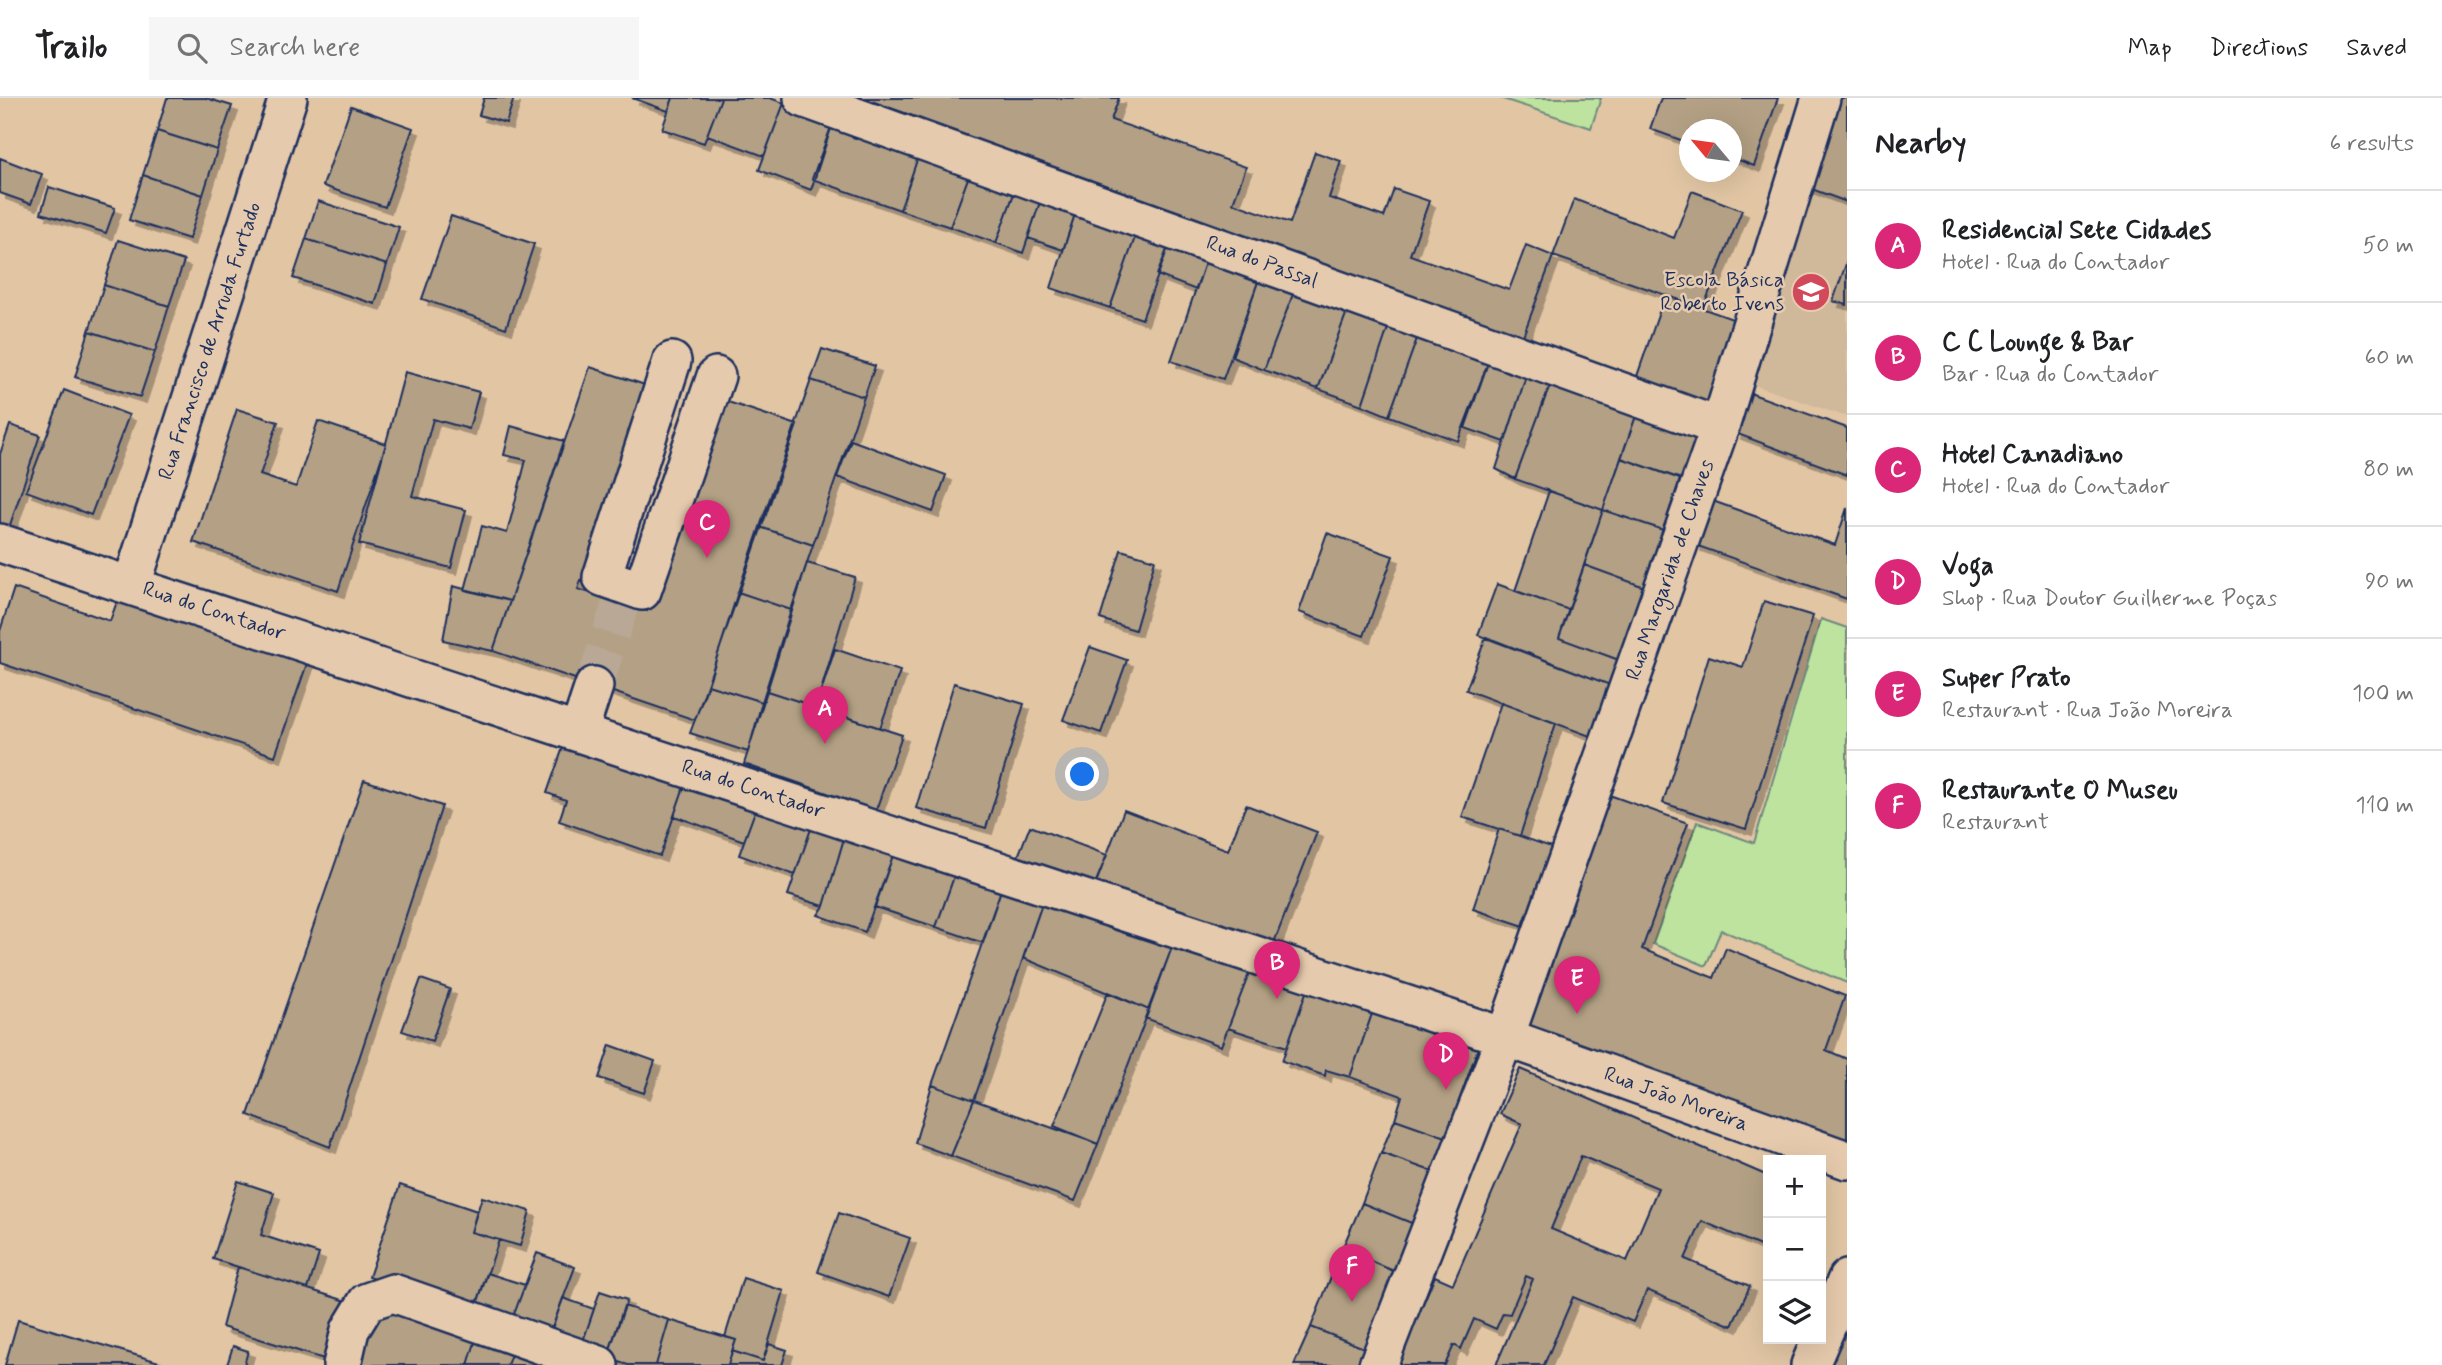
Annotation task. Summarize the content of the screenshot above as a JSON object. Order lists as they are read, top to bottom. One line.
{"streets":{"street":["Rua do Passal","Rua Francisco de Arruda Furtado","Rua Margarida de Chaves","Rua do Contador","Rua João Moreira"]},"crossings":[["Rua do Passal","Rua Margarida de Chaves"],["Rua Francisco de Arruda Furtado","Rua do Contador"],["Rua Margarida de Chaves","Rua do Contador"],["Rua Margarida de Chaves","Rua João Moreira"],["Rua do Contador","Rua João Moreira"]],"places":{"school or university":["Escola Básica Roberto Ivens"]},"north":"top left","page":{"header":"Trailo","search":"Search here","nav":["Map","Directions","Saved"],"heading":["Nearby","6 results"],"list":[{"mark":"A","name":"Residencial Sete Cidades","note":"Hotel · Rua do Contador","value":"50 m"},{"mark":"B","name":"C C Lounge & Bar","note":"Bar · Rua do Contador","value":"60 m"},{"mark":"C","name":"Hotel Canadiano","note":"Hotel · Rua do Contador","value":"80 m"},{"mark":"D","name":"Voga","note":"Shop · Rua Doutor Guilherme Poças","value":"90 m"},{"mark":"E","name":"Super Prato","note":"Restaurant · Rua João Moreira","value":"100 m"},{"mark":"F","name":"Restaurante O Museu","note":"Restaurant","value":"110 m"}],"pins":["C","A","B","E","D","F"],"map_buttons":["+","−"]}}
